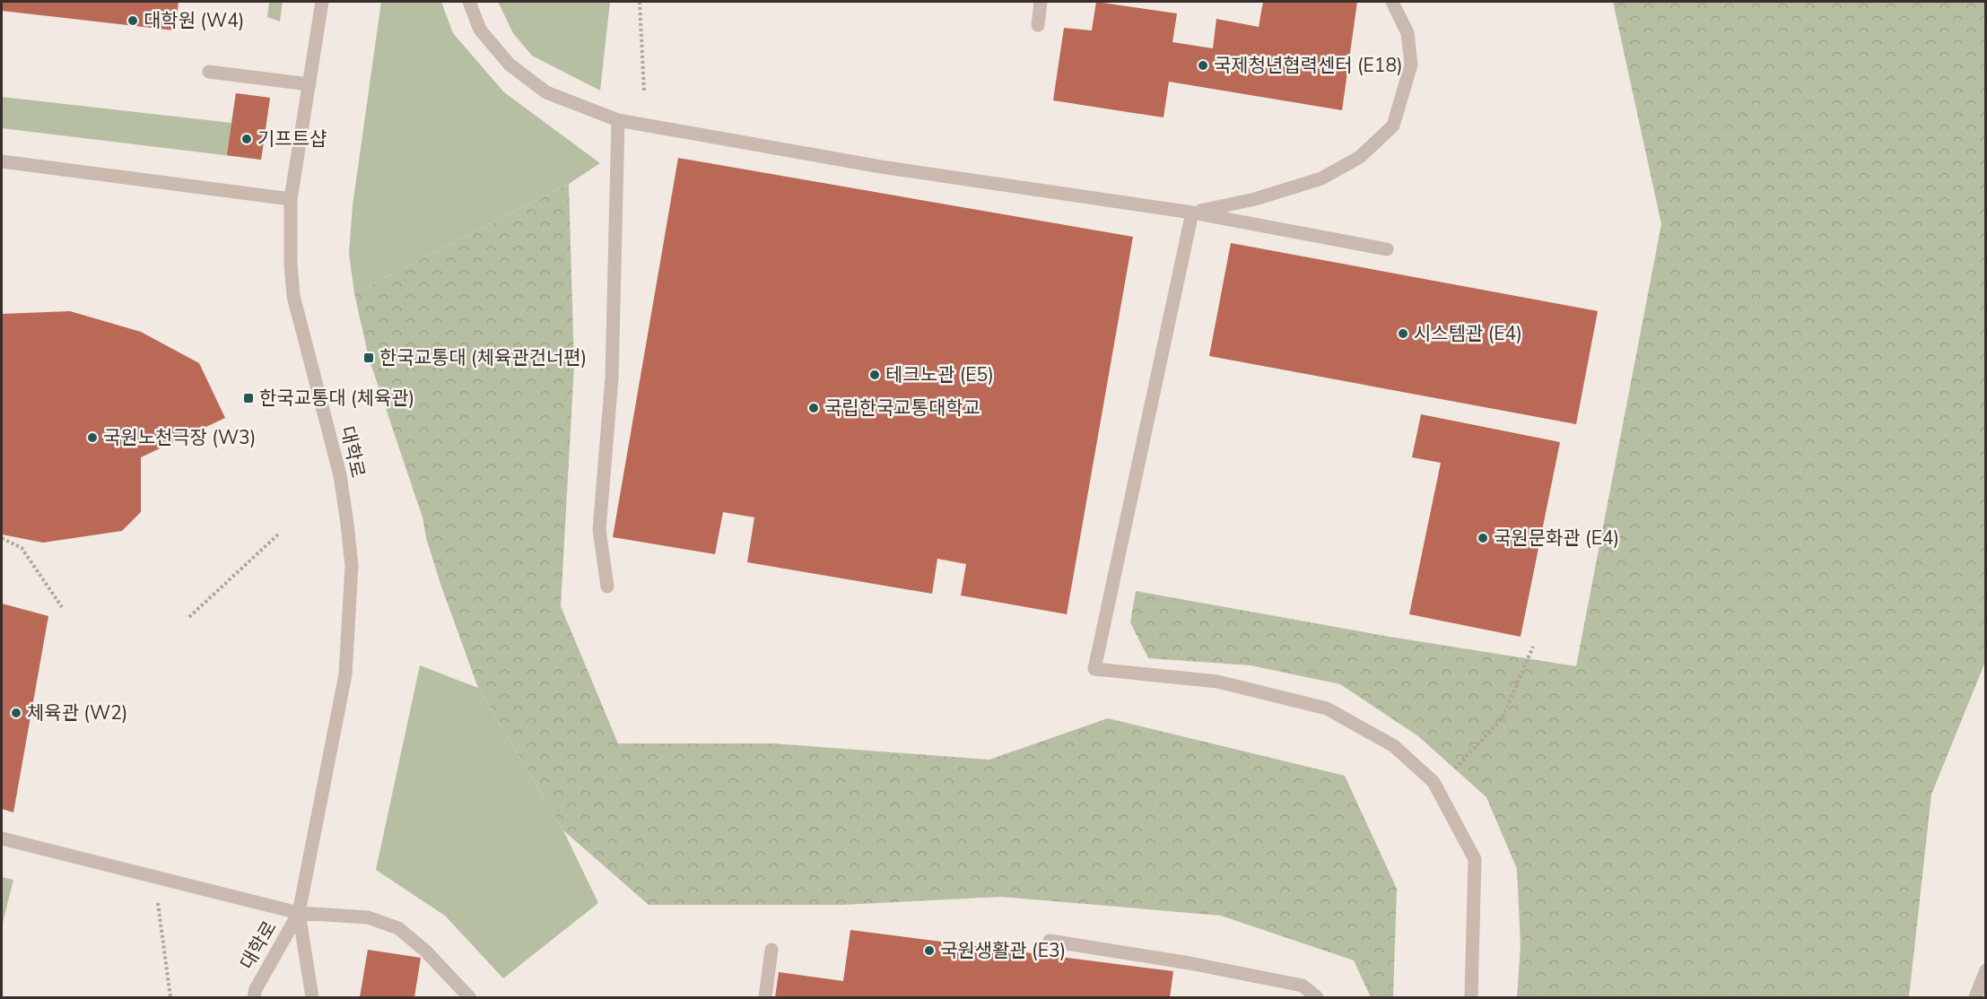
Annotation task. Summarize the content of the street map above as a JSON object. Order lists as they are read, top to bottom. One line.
{"streets":{"street":["대학로"]},"places":{"other":["대학원 (W4)","국제청년협력센터 (E18)","기프트샵","시스템관 (E4)","테크노관 (E5)","국립한국교통대학교","국원노천극장 (W3)","국원문화관 (E4)","체육관 (W2)","국원생활관 (E3)"],"transit":["한국교통대 (체육관건너편)","한국교통대 (체육관)"]}}
